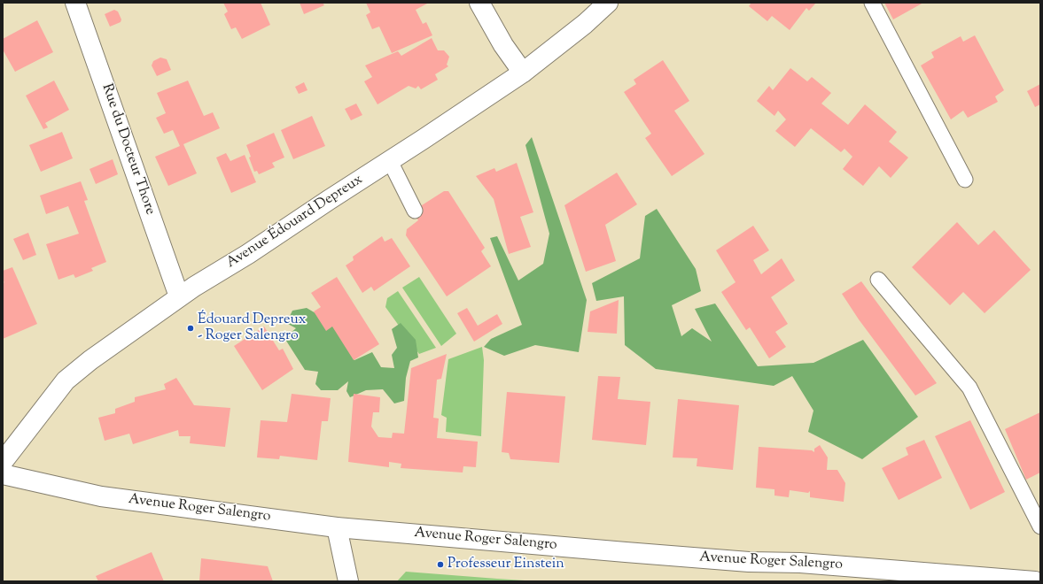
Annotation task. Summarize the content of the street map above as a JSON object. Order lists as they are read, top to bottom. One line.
{"streets":{"street":["Rue du Docteur Thore","Avenue Édouard Depreux","Avenue Roger Salengro"]},"crossings":[["Rue du Docteur Thore","Avenue Édouard Depreux"]],"places":["Édouard Depreux - Roger Salengro","Professeur Einstein"]}
